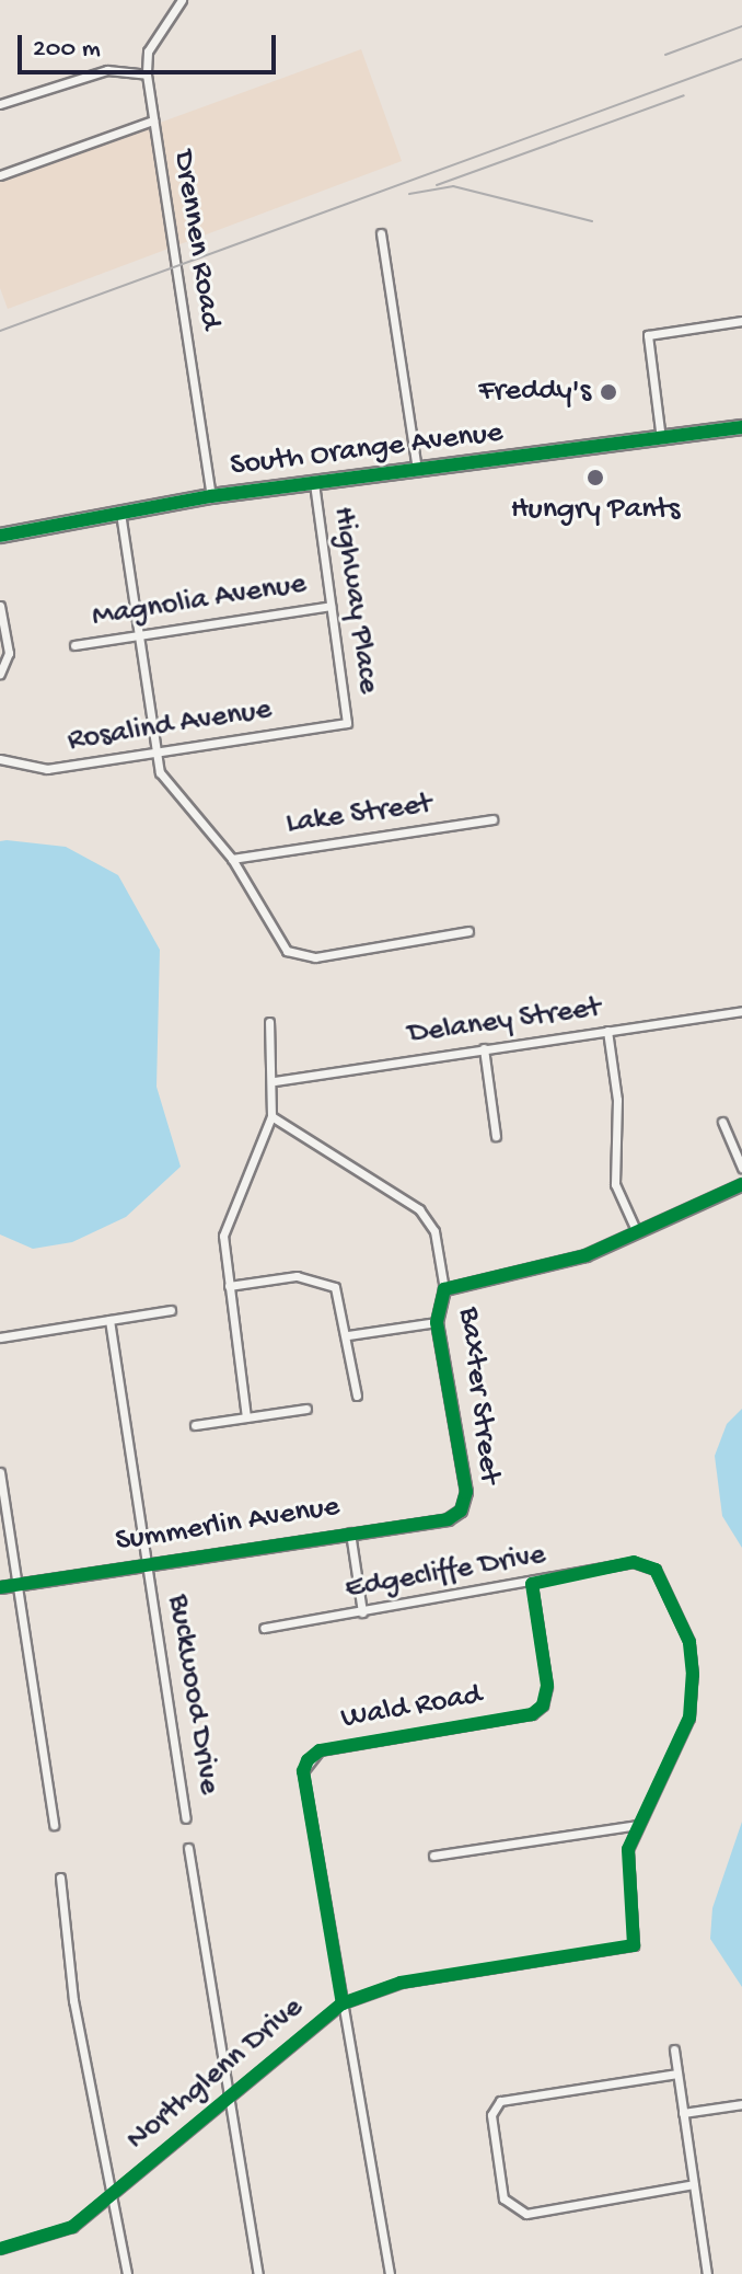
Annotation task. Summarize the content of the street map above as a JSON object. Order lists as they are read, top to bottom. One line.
{"streets":{"main road":["South Orange Avenue"],"street":["Drennen Road","Highway Place","Magnolia Avenue","Rosalind Avenue","Lake Street","Delaney Street","Baxter Street","Summerlin Avenue","Edgecliffe Drive","Buckwood Drive","Wald Road","Northglenn Drive"]},"crossings":[["Drennen Road","South Orange Avenue"],["South Orange Avenue","Highway Place"],["Highway Place","Magnolia Avenue"],["Highway Place","Rosalind Avenue"],["Baxter Street","Summerlin Avenue"],["Summerlin Avenue","Buckwood Drive"],["Edgecliffe Drive","Wald Road"],["Edgecliffe Drive","Northglenn Drive"],["Wald Road","Northglenn Drive"]],"places":["Freddy's","Hungry Pants"],"scale_bar":"200 m"}
